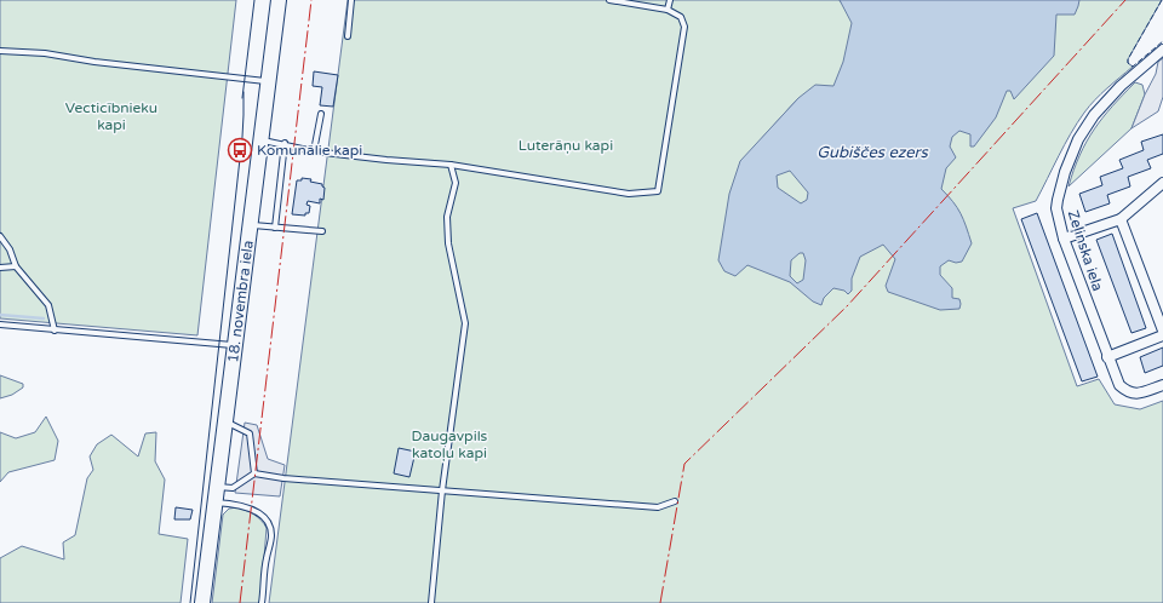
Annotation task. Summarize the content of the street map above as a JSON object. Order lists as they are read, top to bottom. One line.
{"streets":{"main road":["18. novembra iela"],"street":["Zeļinska iela"]},"water":["Gubiščes ezers"],"parks":["Vecticībnieku kapi","Luterāņu kapi","Daugavpils katoļu kapi"],"places":{"bus stop":["Komunālie kapi"]}}
